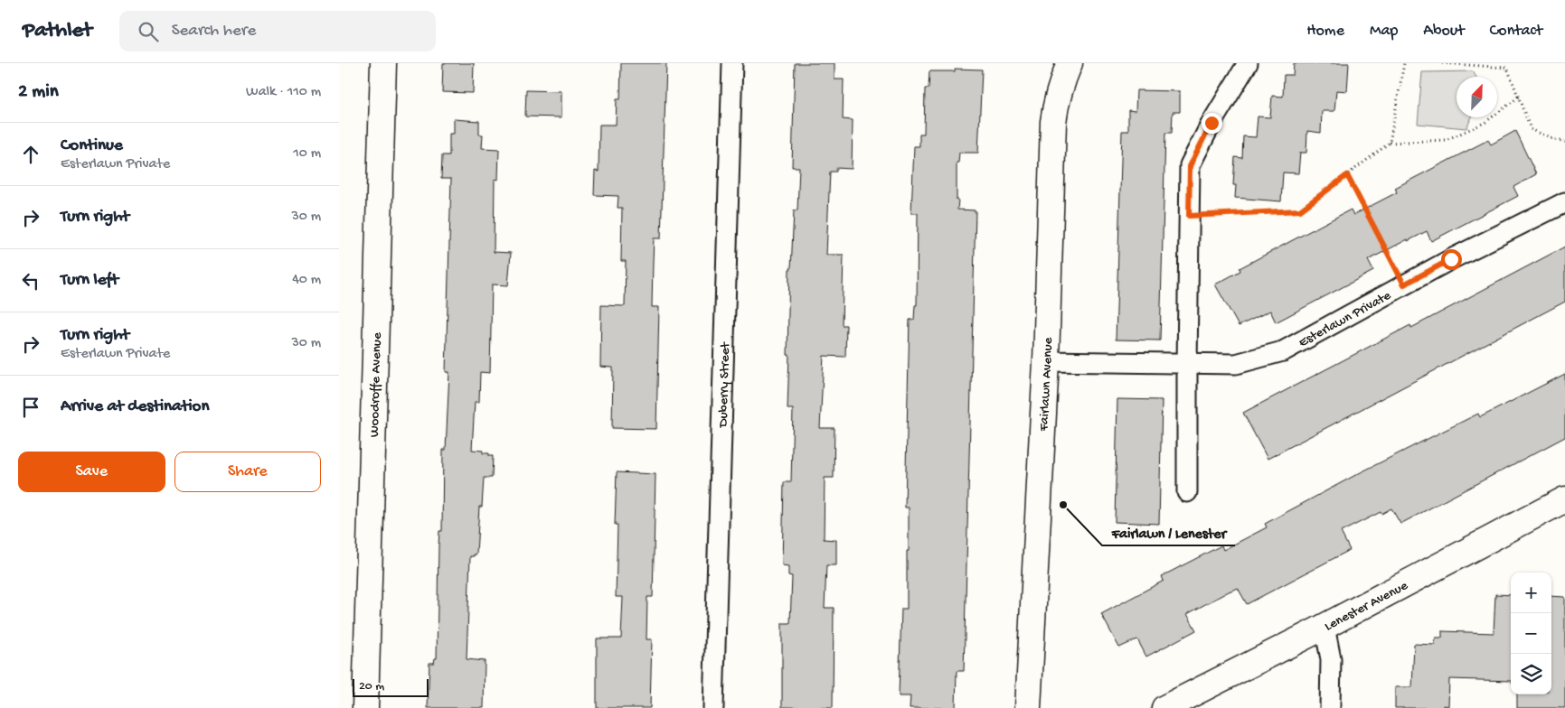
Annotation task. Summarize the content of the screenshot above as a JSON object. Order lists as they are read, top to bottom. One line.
{"streets":{"street":["Esterlawn Private","Fairlawn Avenue","Woodroffe Avenue","Duberry Street","Lenester Avenue"]},"crossings":[["Esterlawn Private","Fairlawn Avenue"]],"places":["Fairlawn / Lenester"],"scale_bar":"20 m","north":"top right","page":{"header":"Pathlet","search":"Search here","nav":["Home","Map","About","Contact"],"heading":["2 min","Walk · 110 m"],"list":[["Continue","Esterlawn Private","10 m"],["Turn right","30 m"],["Turn left","40 m"],["Turn right","Esterlawn Private","30 m"],"Arrive at destination"],"buttons":["Save","Share"],"map_buttons":["+","−"],"scale":"20 m"}}
